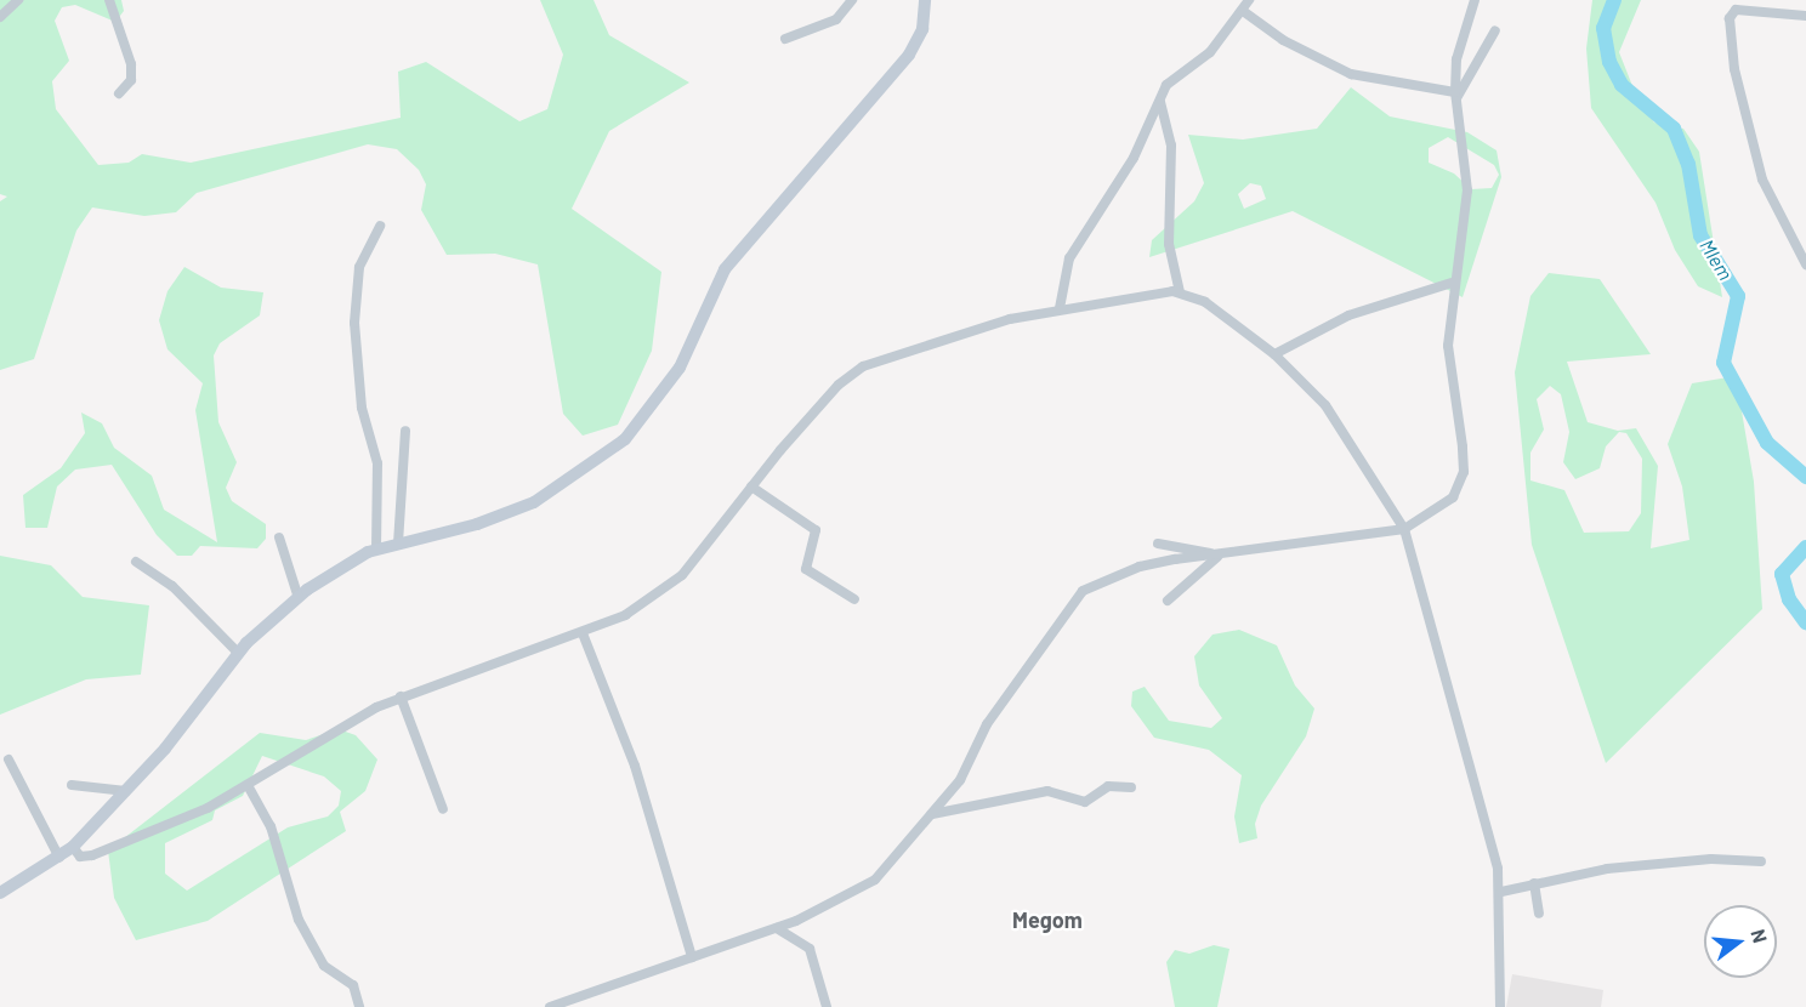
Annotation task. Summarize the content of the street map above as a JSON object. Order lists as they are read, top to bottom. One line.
{"districts":["Megom"],"water":["Mlem"],"north":"right"}
